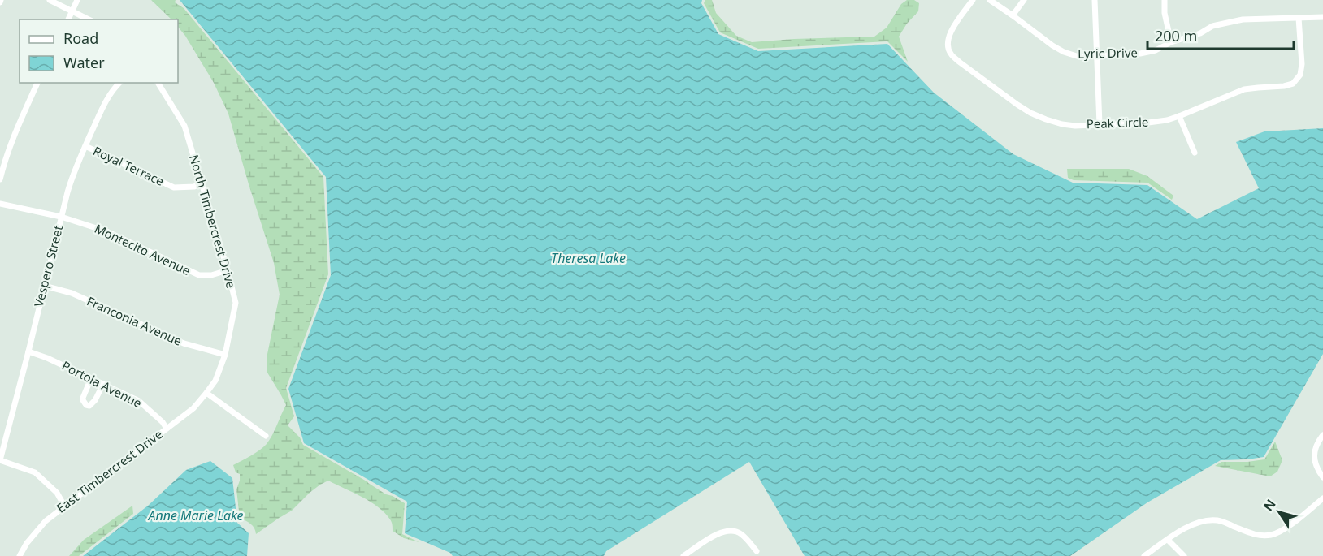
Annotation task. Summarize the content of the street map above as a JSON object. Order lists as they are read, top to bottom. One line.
{"streets":{"street":["Lyric Drive","Peak Circle","Royal Terrace","North Timbercrest Drive","Montecito Avenue","Vespero Street","Franconia Avenue","Portola Avenue","East Timbercrest Drive"]},"crossings":[["Lyric Drive","Peak Circle"],["Royal Terrace","North Timbercrest Drive"],["Royal Terrace","Vespero Street"],["North Timbercrest Drive","Montecito Avenue"],["North Timbercrest Drive","Franconia Avenue"],["North Timbercrest Drive","East Timbercrest Drive"],["Montecito Avenue","Vespero Street"],["Vespero Street","Franconia Avenue"],["Vespero Street","Portola Avenue"],["Portola Avenue","East Timbercrest Drive"]],"water":["Theresa Lake","Anne Marie Lake"],"legend":["Road","Water"],"scale_bar":"200 m","north":"top left"}
